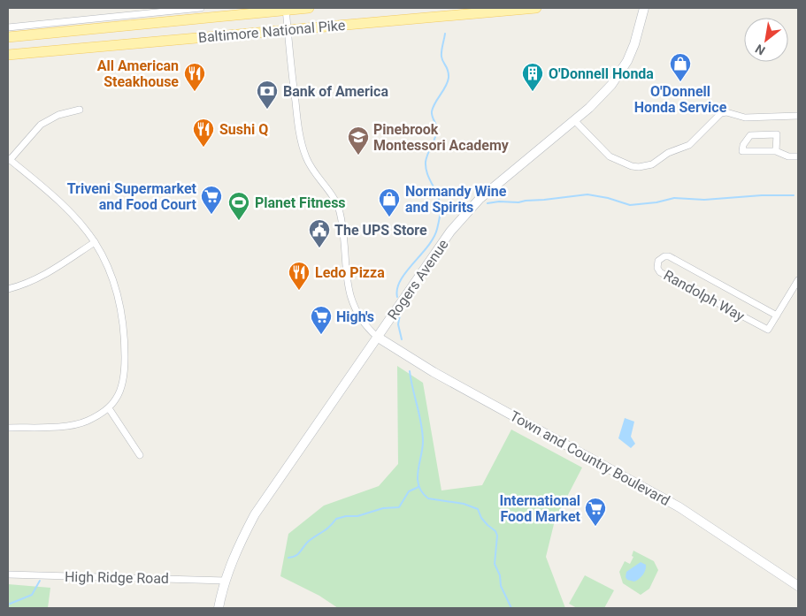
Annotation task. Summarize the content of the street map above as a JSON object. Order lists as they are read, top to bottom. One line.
{"streets":{"main road":["Baltimore National Pike","Rogers Avenue","Town and Country Boulevard"],"street":["Randolph Way","High Ridge Road"]},"crossings":[["Rogers Avenue","Town and Country Boulevard"],["Rogers Avenue","High Ridge Road"]],"places":{"shop":["O'Donnell Honda Service","Normandy Wine and Spirits"],"restaurant":["All American Steakhouse","Sushi Q","Ledo Pizza"],"building":["O'Donnell Honda"],"bank":["Bank of America"],"school or university":["Pinebrook Montessori Academy"],"supermarket":["Triveni Supermarket and Food Court","High's","International Food Market"],"sports":["Planet Fitness"],"public building":["The UPS Store"]},"north":"bottom left"}
